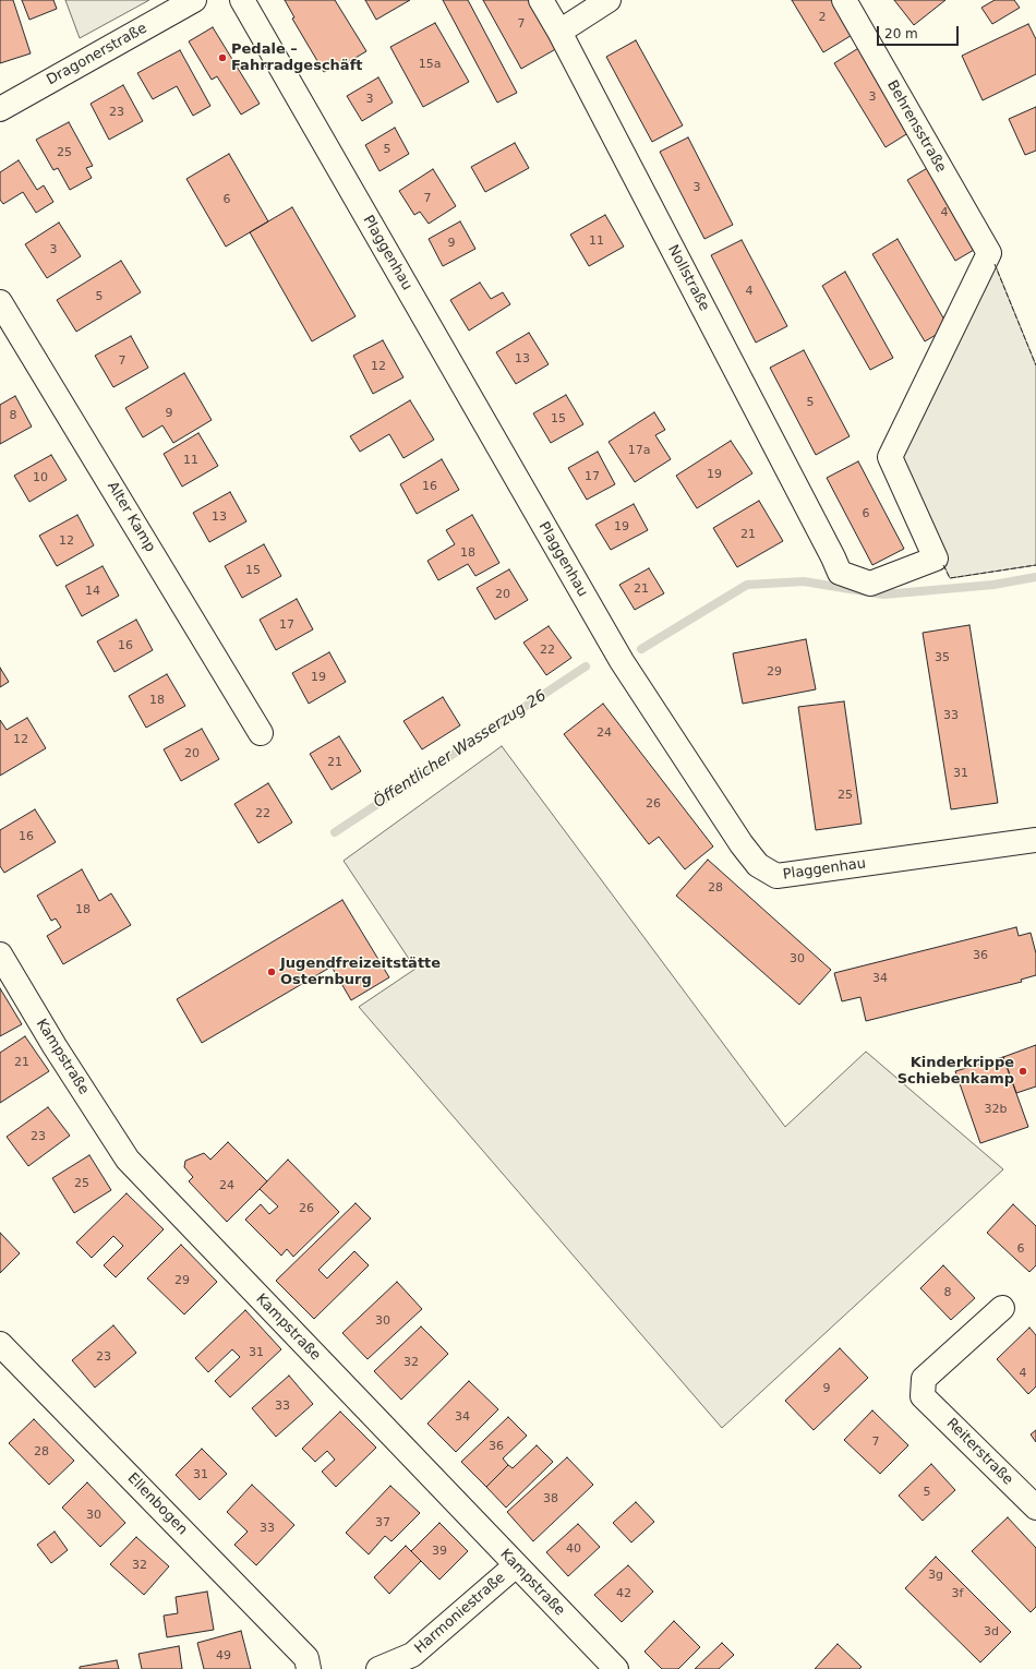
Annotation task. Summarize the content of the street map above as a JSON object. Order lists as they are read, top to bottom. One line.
{"streets":{"street":["Dragonerstraße","Behrensstraße","Plaggenhau","Nollstraße","Alter Kamp","Kampstraße","Reiterstraße","Ellenbogen","Harmoniestraße"]},"crossings":[["Behrensstraße","Nollstraße"],["Kampstraße","Harmoniestraße"]],"water":["Öffentlicher Wasserzug 26"],"places":["Pedale – Fahrradgeschäft","Jugendfreizeitstätte Osternburg","Kinderkrippe Schiebenkamp"],"house_numbers":["2","7","15a","3","3","23","5","25","3","7","6","4","11","9","3","4","5","13","7","12","5","9","8","15","17a","11","19","17","10","16","6","13","19","21","12","18","15","21","14","20","17","16","22","35","29","19","18","33","24","12","20","21","31","25","26","22","16","28","18","36","30","34","21","32b","23","25","24","26","6","29","8","30","31","23","32","4","9","33","34","7","36","28","31","5","38","30","37","33","40","39","32","3g","42","3f","3d","49"],"scale_bar":"20 m"}
